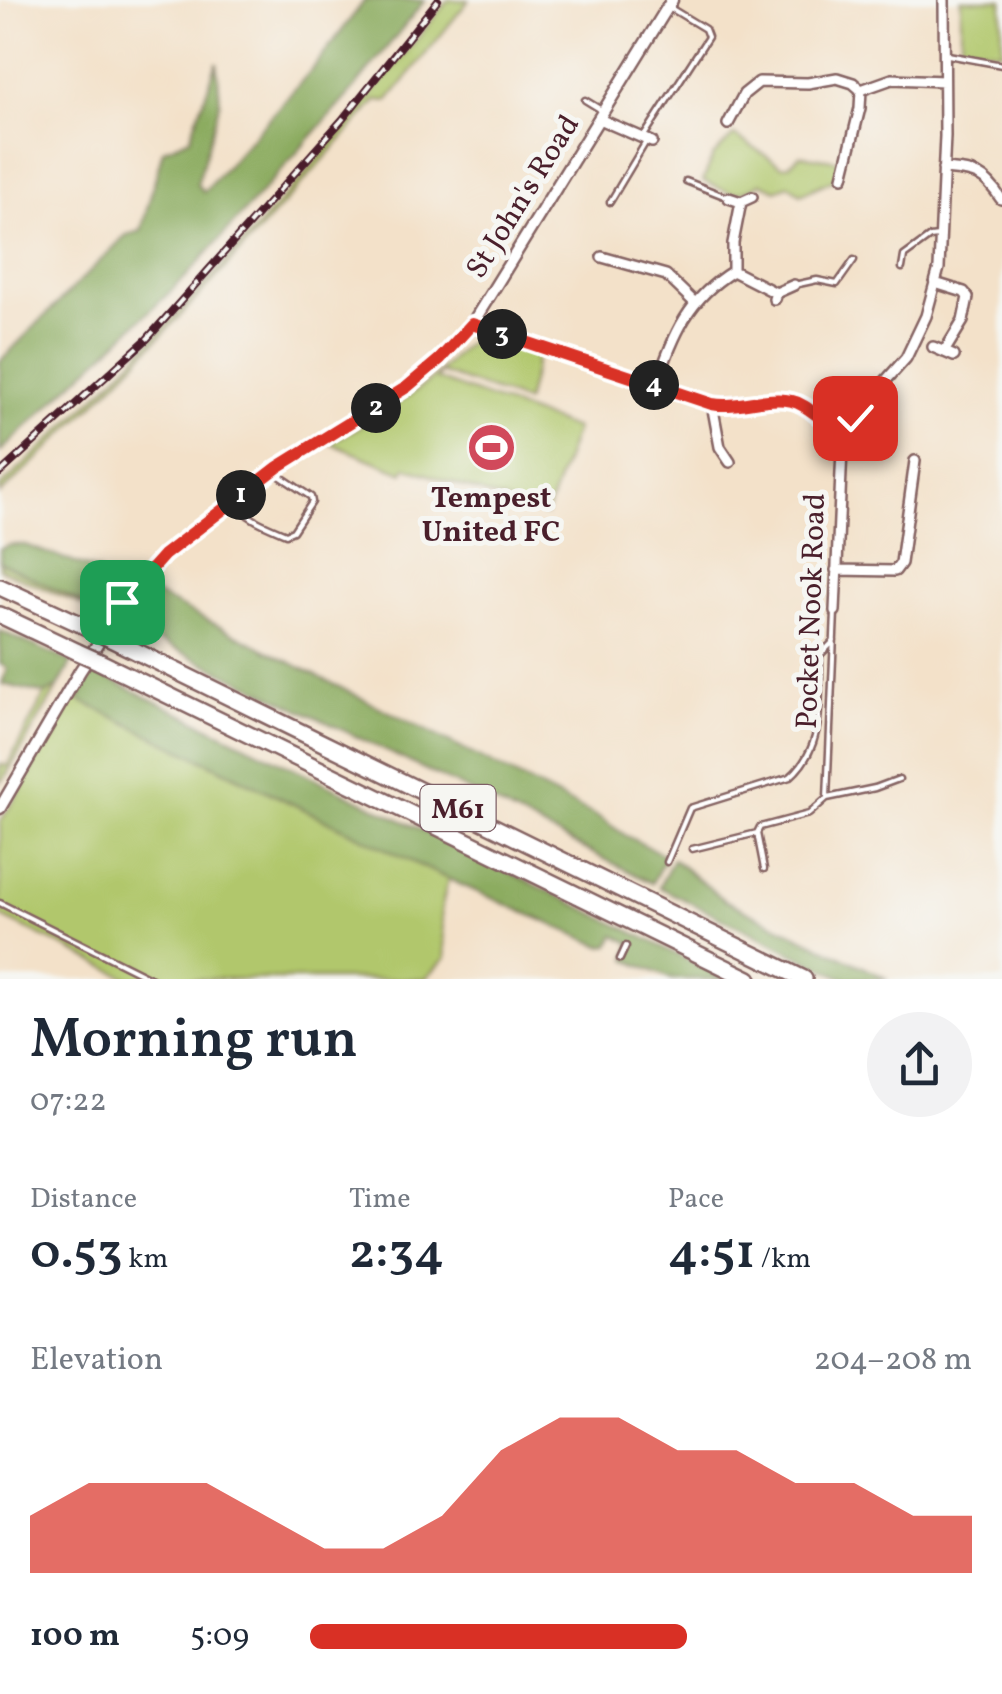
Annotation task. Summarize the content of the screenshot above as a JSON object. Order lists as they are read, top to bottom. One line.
{"streets":{"highway":["M61"],"street":["St John's Road","Pocket Nook Road"]},"places":{"sports":["Tempest United FC"]},"page":{"pins":["3","4","2","1"],"heading":["Morning run","07:22"],"stats":[["Distance","0.53 km"],["Time","2:34"],["Pace","4:51 /km"]],"chart":["Elevation","204–208 m"],"list":[{"name":"100 m","note":"5:09"}]}}
